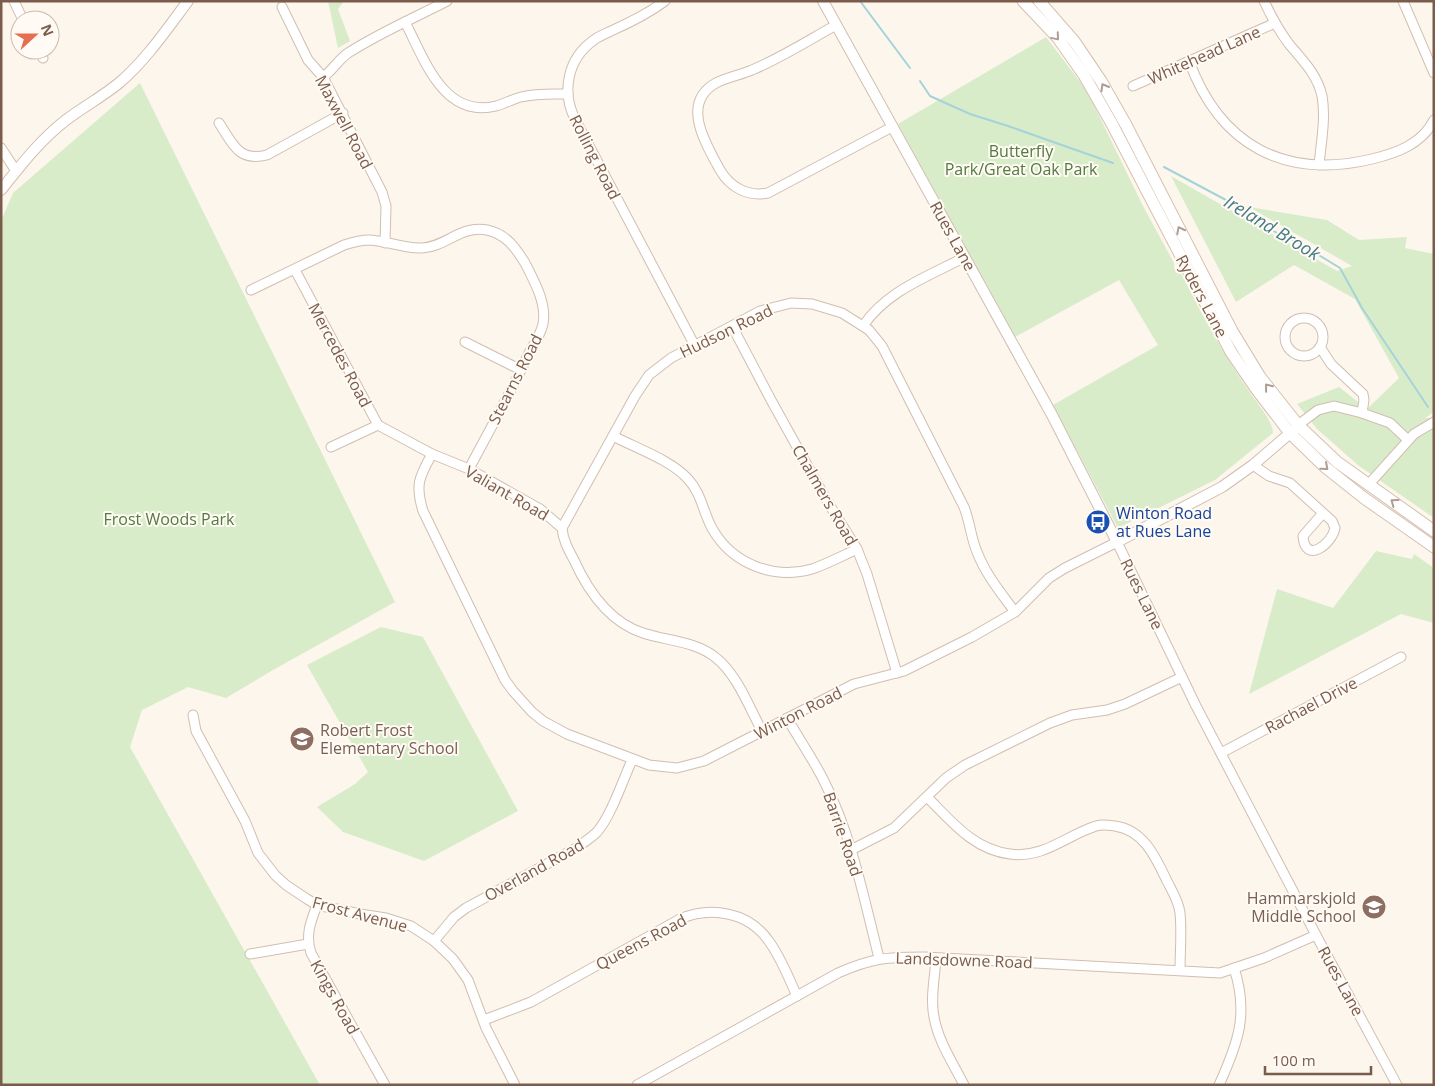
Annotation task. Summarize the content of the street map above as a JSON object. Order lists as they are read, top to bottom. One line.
{"streets":{"main road":["Ryders Lane"],"street":["Whitehead Lane","Maxwell Road","Rolling Road","Rues Lane","Hudson Road","Mercedes Road","Stearns Road","Valiant Road","Chalmers Road","Rachael Drive","Winton Road","Barrie Road","Overland Road","Frost Avenue","Queens Road","Landsdowne Road","Kings Road"]},"crossings":[["Maxwell Road","Stearns Road"],["Rolling Road","Hudson Road"],["Rues Lane","Rachael Drive"],["Rues Lane","Winton Road"],["Rues Lane","Landsdowne Road"],["Ryders Lane","Winton Road"],["Hudson Road","Valiant Road"],["Hudson Road","Chalmers Road"],["Hudson Road","Winton Road"],["Mercedes Road","Stearns Road"],["Mercedes Road","Valiant Road"],["Stearns Road","Valiant Road"],["Valiant Road","Winton Road"],["Chalmers Road","Winton Road"],["Winton Road","Barrie Road"],["Winton Road","Overland Road"],["Barrie Road","Landsdowne Road"],["Overland Road","Frost Avenue"],["Frost Avenue","Queens Road"],["Frost Avenue","Kings Road"],["Queens Road","Landsdowne Road"]],"water":["Ireland Brook"],"parks":["Butterfly Park/Great Oak Park","Frost Woods Park"],"places":{"bus stop":["Winton Road at Rues Lane"],"school or university":["Robert Frost Elementary School","Hammarskjold Middle School"]},"scale_bar":"100 m","north":"right"}
